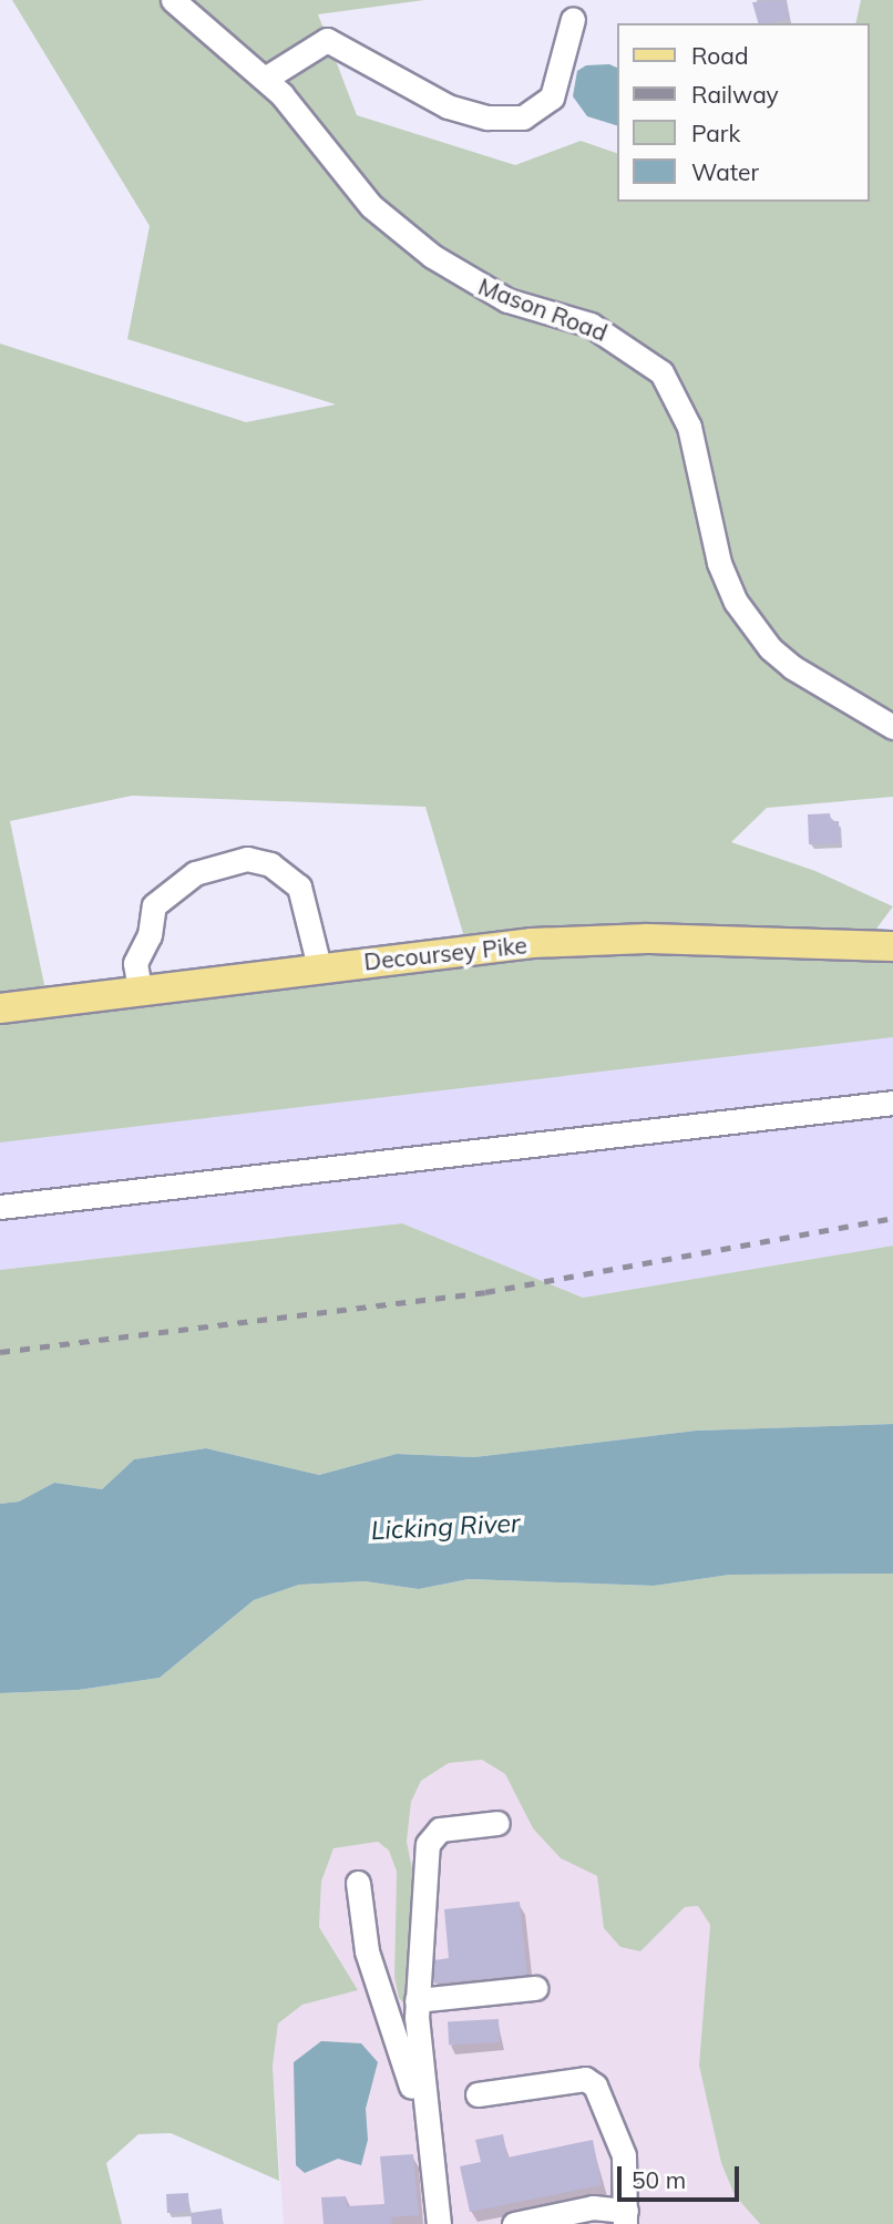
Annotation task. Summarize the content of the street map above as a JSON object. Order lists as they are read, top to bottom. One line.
{"streets":{"main road":["Decoursey Pike"],"street":["Mason Road"]},"water":["Licking River"],"legend":["Road","Railway","Park","Water"],"scale_bar":"50 m"}
